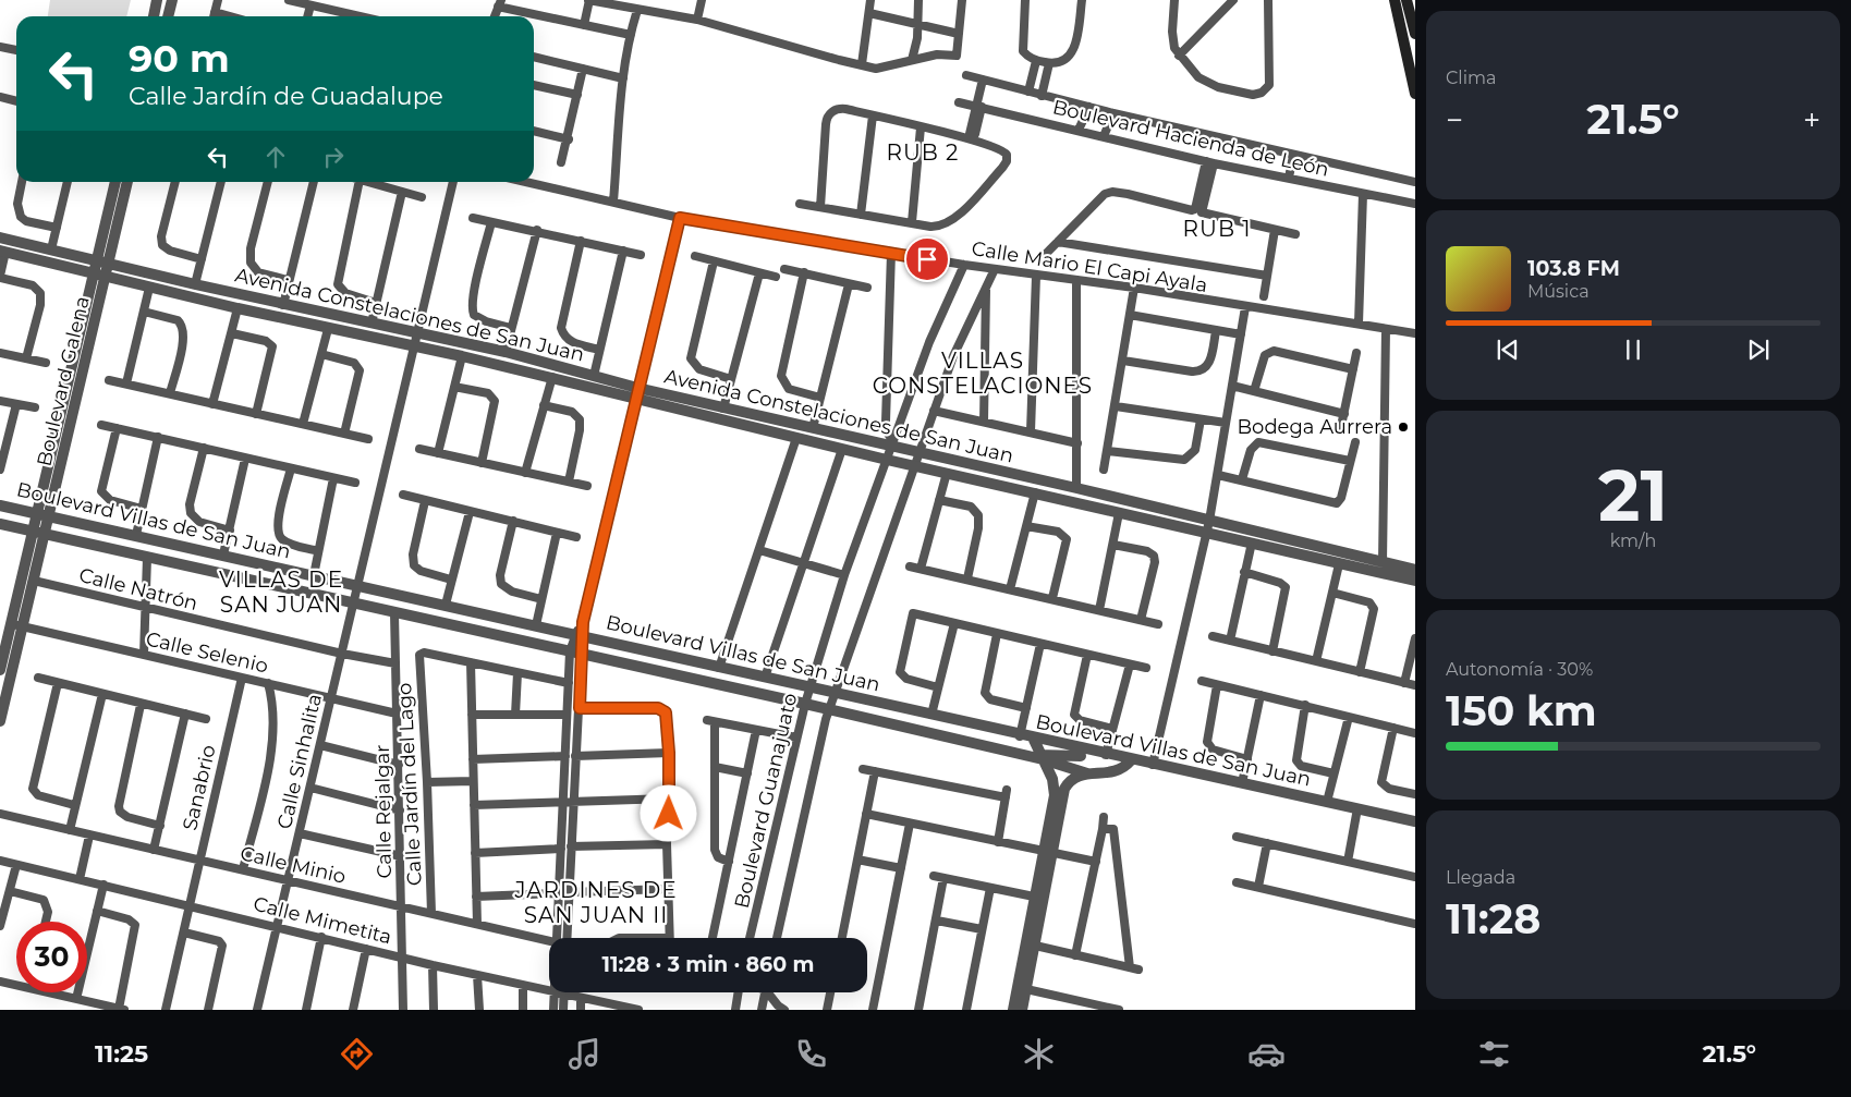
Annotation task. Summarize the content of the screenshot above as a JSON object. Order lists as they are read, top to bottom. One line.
{"streets":{"street":["Boulevard Hacienda de León","Calle Mario El Capi Ayala","Avenida Constelaciones de San Juan","Boulevard Galena","Boulevard Villas de San Juan","Calle Natrón","Calle Selenio","Calle Sinhalita","Calle Jardín del Lago","Sanabrio","Boulevard Guanajuato","Calle Rejalgar","Calle Minio","Calle Mimetita"]},"crossings":[["Calle Mario El Capi Ayala","Boulevard Guanajuato"],["Avenida Constelaciones de San Juan","Boulevard Galena"],["Avenida Constelaciones de San Juan","Calle Sinhalita"],["Avenida Constelaciones de San Juan","Boulevard Guanajuato"],["Boulevard Galena","Boulevard Villas de San Juan"],["Boulevard Galena","Calle Natrón"],["Boulevard Galena","Calle Selenio"],["Boulevard Villas de San Juan","Calle Sinhalita"],["Boulevard Villas de San Juan","Boulevard Guanajuato"],["Boulevard Villas de San Juan","Calle Rejalgar"],["Calle Natrón","Calle Sinhalita"],["Calle Natrón","Calle Rejalgar"],["Calle Selenio","Calle Sinhalita"],["Calle Selenio","Sanabrio"],["Calle Selenio","Calle Rejalgar"],["Calle Sinhalita","Calle Minio"],["Calle Sinhalita","Calle Mimetita"],["Calle Jardín del Lago","Calle Minio"],["Sanabrio","Calle Minio"],["Sanabrio","Calle Mimetita"],["Calle Rejalgar","Calle Minio"],["Calle Rejalgar","Calle Mimetita"]],"districts":["RUB 2","RUB 1","VILLAS CONSTELACIONES","VILLAS DE SAN JUAN","JARDINES DE SAN JUAN II"],"places":["Bodega Aurrera"],"page":{"tile":["Clima",["21","km/h"],["Autonomía · 30%","150 km"],["Llegada","11:28"]],"turn":["90 m","Calle Jardín de Guadalupe"],"heat":["−","21.5°","+"],"song":["103.8 FM","Música"],"limit":"30","trip":"11:28 · 3 min · 860 m","tabs":["11:25","21.5°"]}}
